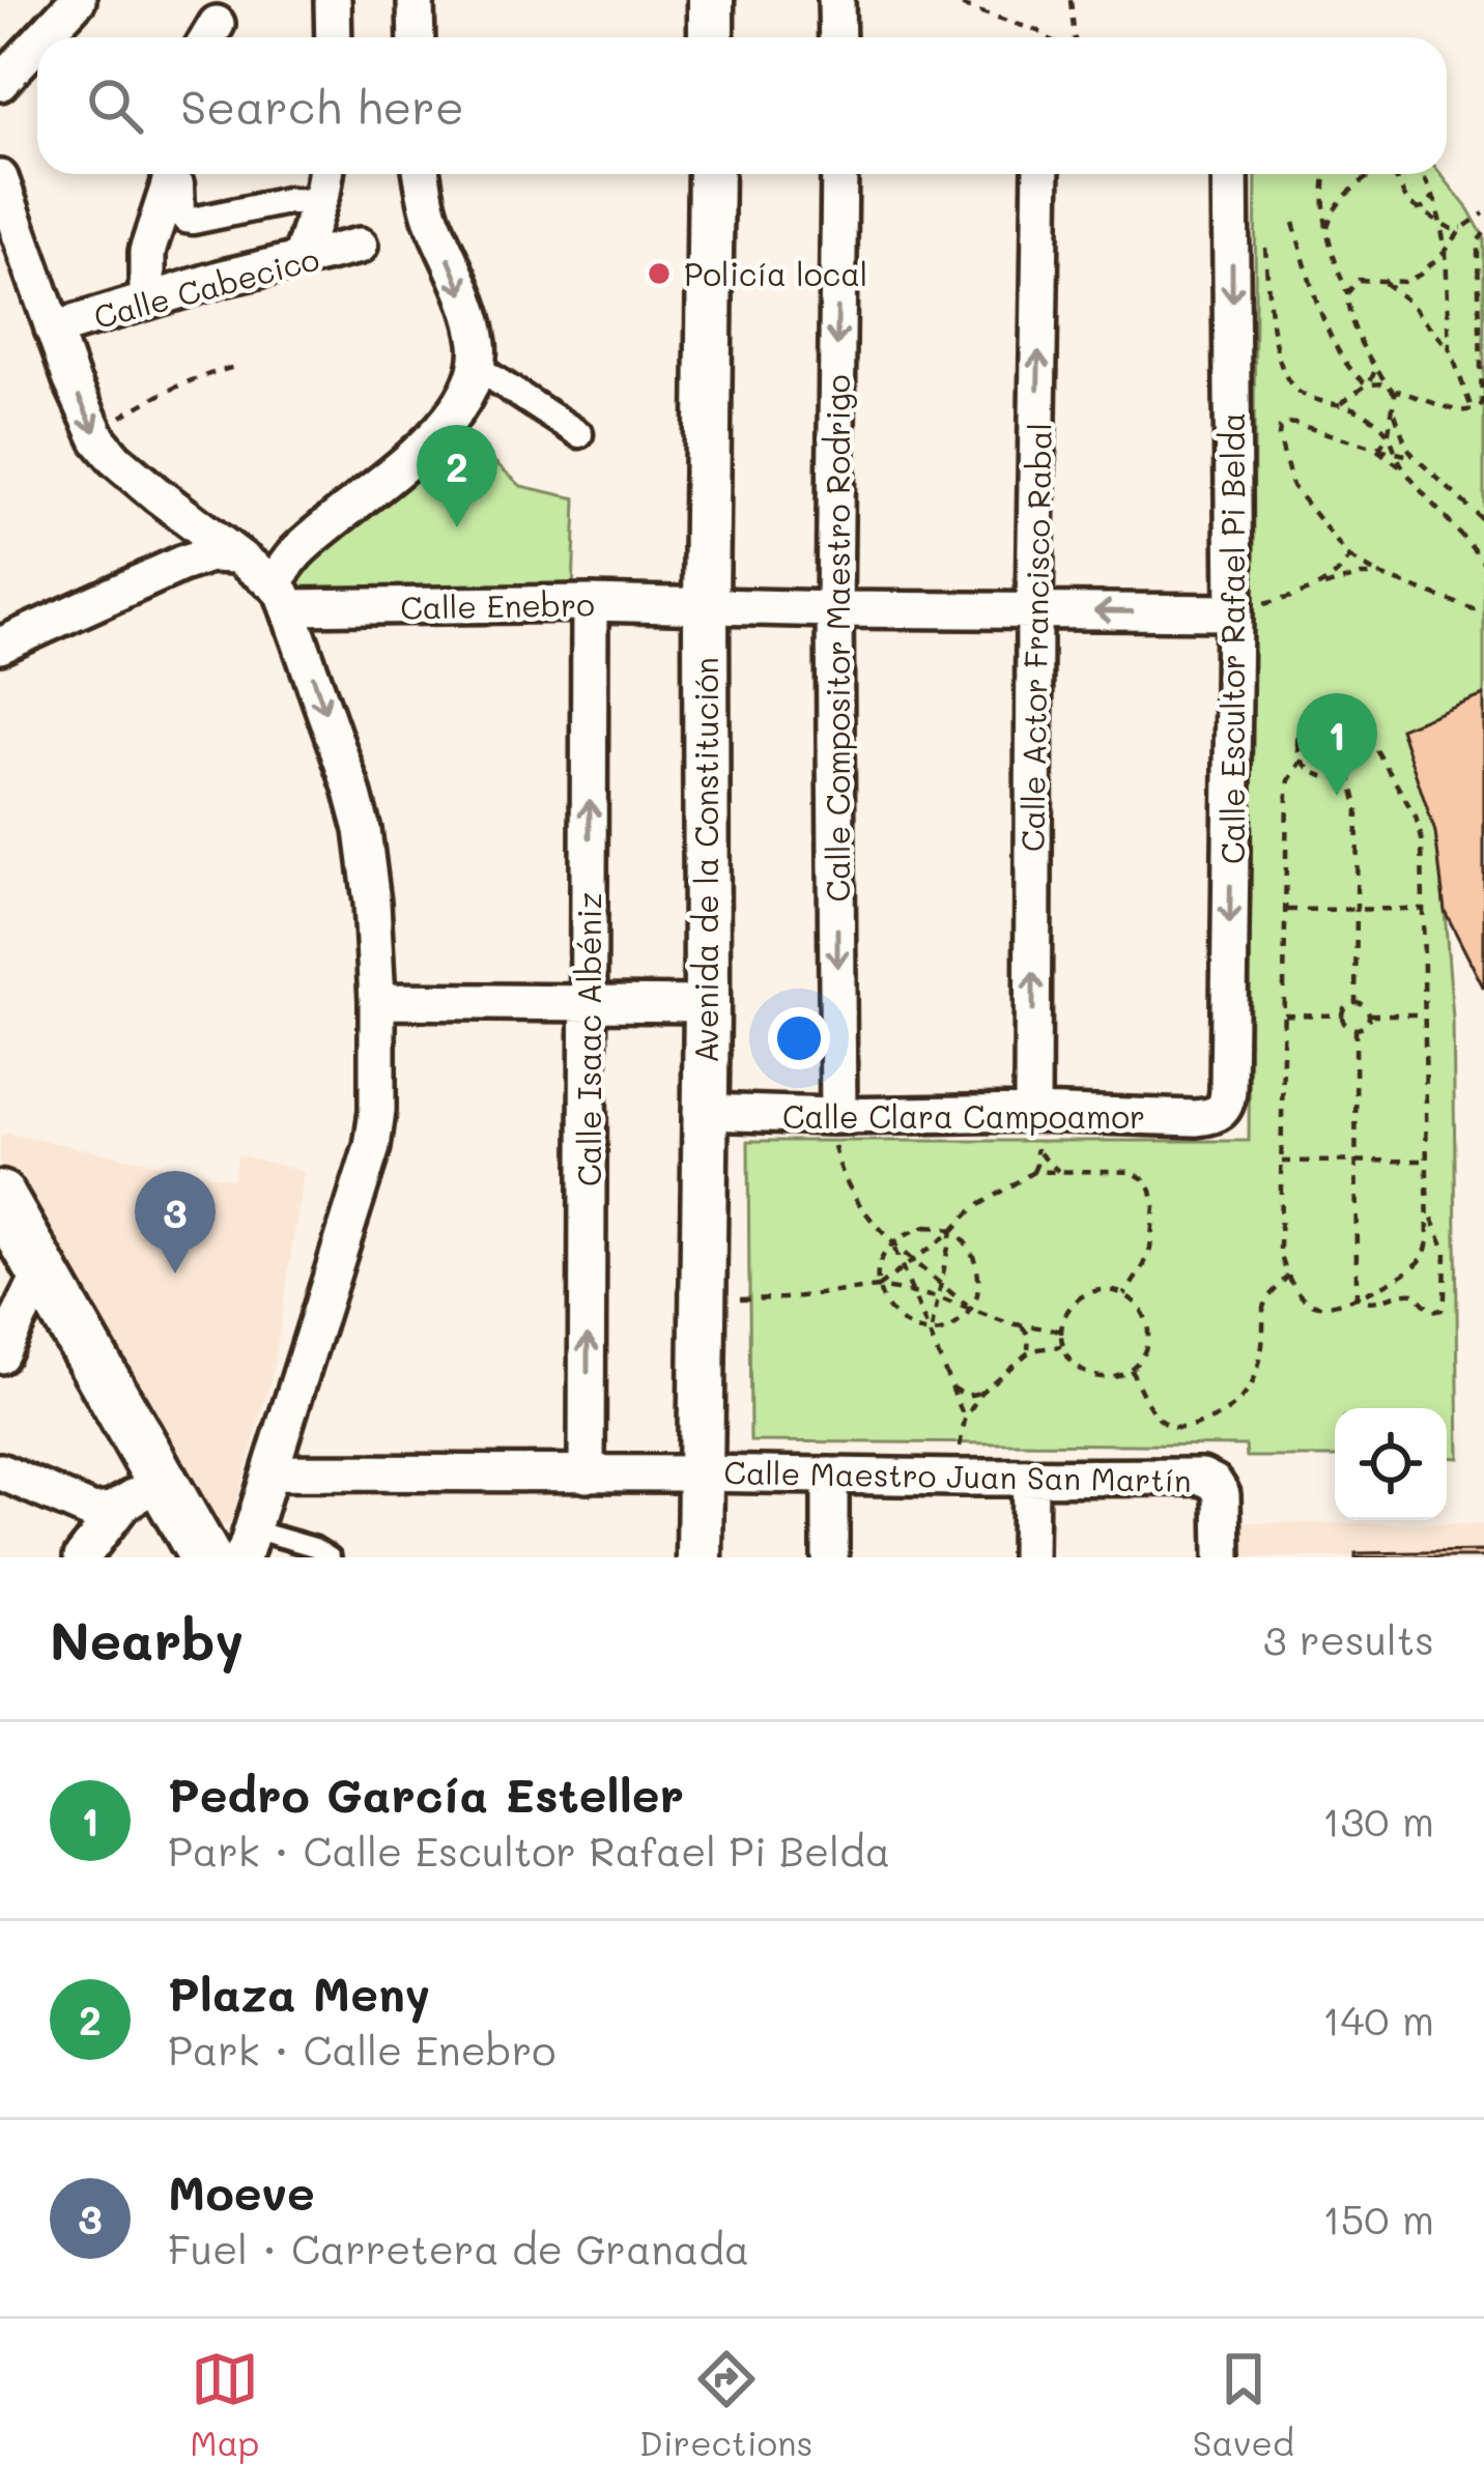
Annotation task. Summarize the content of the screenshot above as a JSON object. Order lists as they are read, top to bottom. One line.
{"streets":{"street":["Calle Cabecico","Calle Enebro","Calle Actor Francisco Rabal","Calle Compositor Maestro Rodrigo","Calle Escultor Rafael Pi Belda","Avenida de la Constitución","Calle Isaac Albéniz","Calle Clara Campoamor","Calle Maestro Juan San Martín"]},"crossings":[["Calle Enebro","Calle Actor Francisco Rabal"],["Calle Enebro","Calle Compositor Maestro Rodrigo"],["Calle Enebro","Calle Escultor Rafael Pi Belda"],["Calle Enebro","Avenida de la Constitución"],["Calle Enebro","Calle Isaac Albéniz"],["Calle Actor Francisco Rabal","Calle Clara Campoamor"],["Calle Compositor Maestro Rodrigo","Calle Clara Campoamor"],["Calle Escultor Rafael Pi Belda","Calle Clara Campoamor"],["Avenida de la Constitución","Calle Clara Campoamor"],["Avenida de la Constitución","Calle Maestro Juan San Martín"],["Calle Isaac Albéniz","Calle Maestro Juan San Martín"]],"one_way":["Calle Actor Francisco Rabal","Calle Compositor Maestro Rodrigo","Calle Escultor Rafael Pi Belda"],"places":["Policía local"],"page":{"search":"Search here","pins":["2","1","3"],"heading":["Nearby","3 results"],"list":[{"mark":"1","name":"Pedro García Esteller","note":"Park · Calle Escultor Rafael Pi Belda","value":"130 m"},{"mark":"2","name":"Plaza Meny","note":"Park · Calle Enebro","value":"140 m"},{"mark":"3","name":"Moeve","note":"Fuel · Carretera de Granada","value":"150 m"}],"nav":["Map","Directions","Saved"]}}
